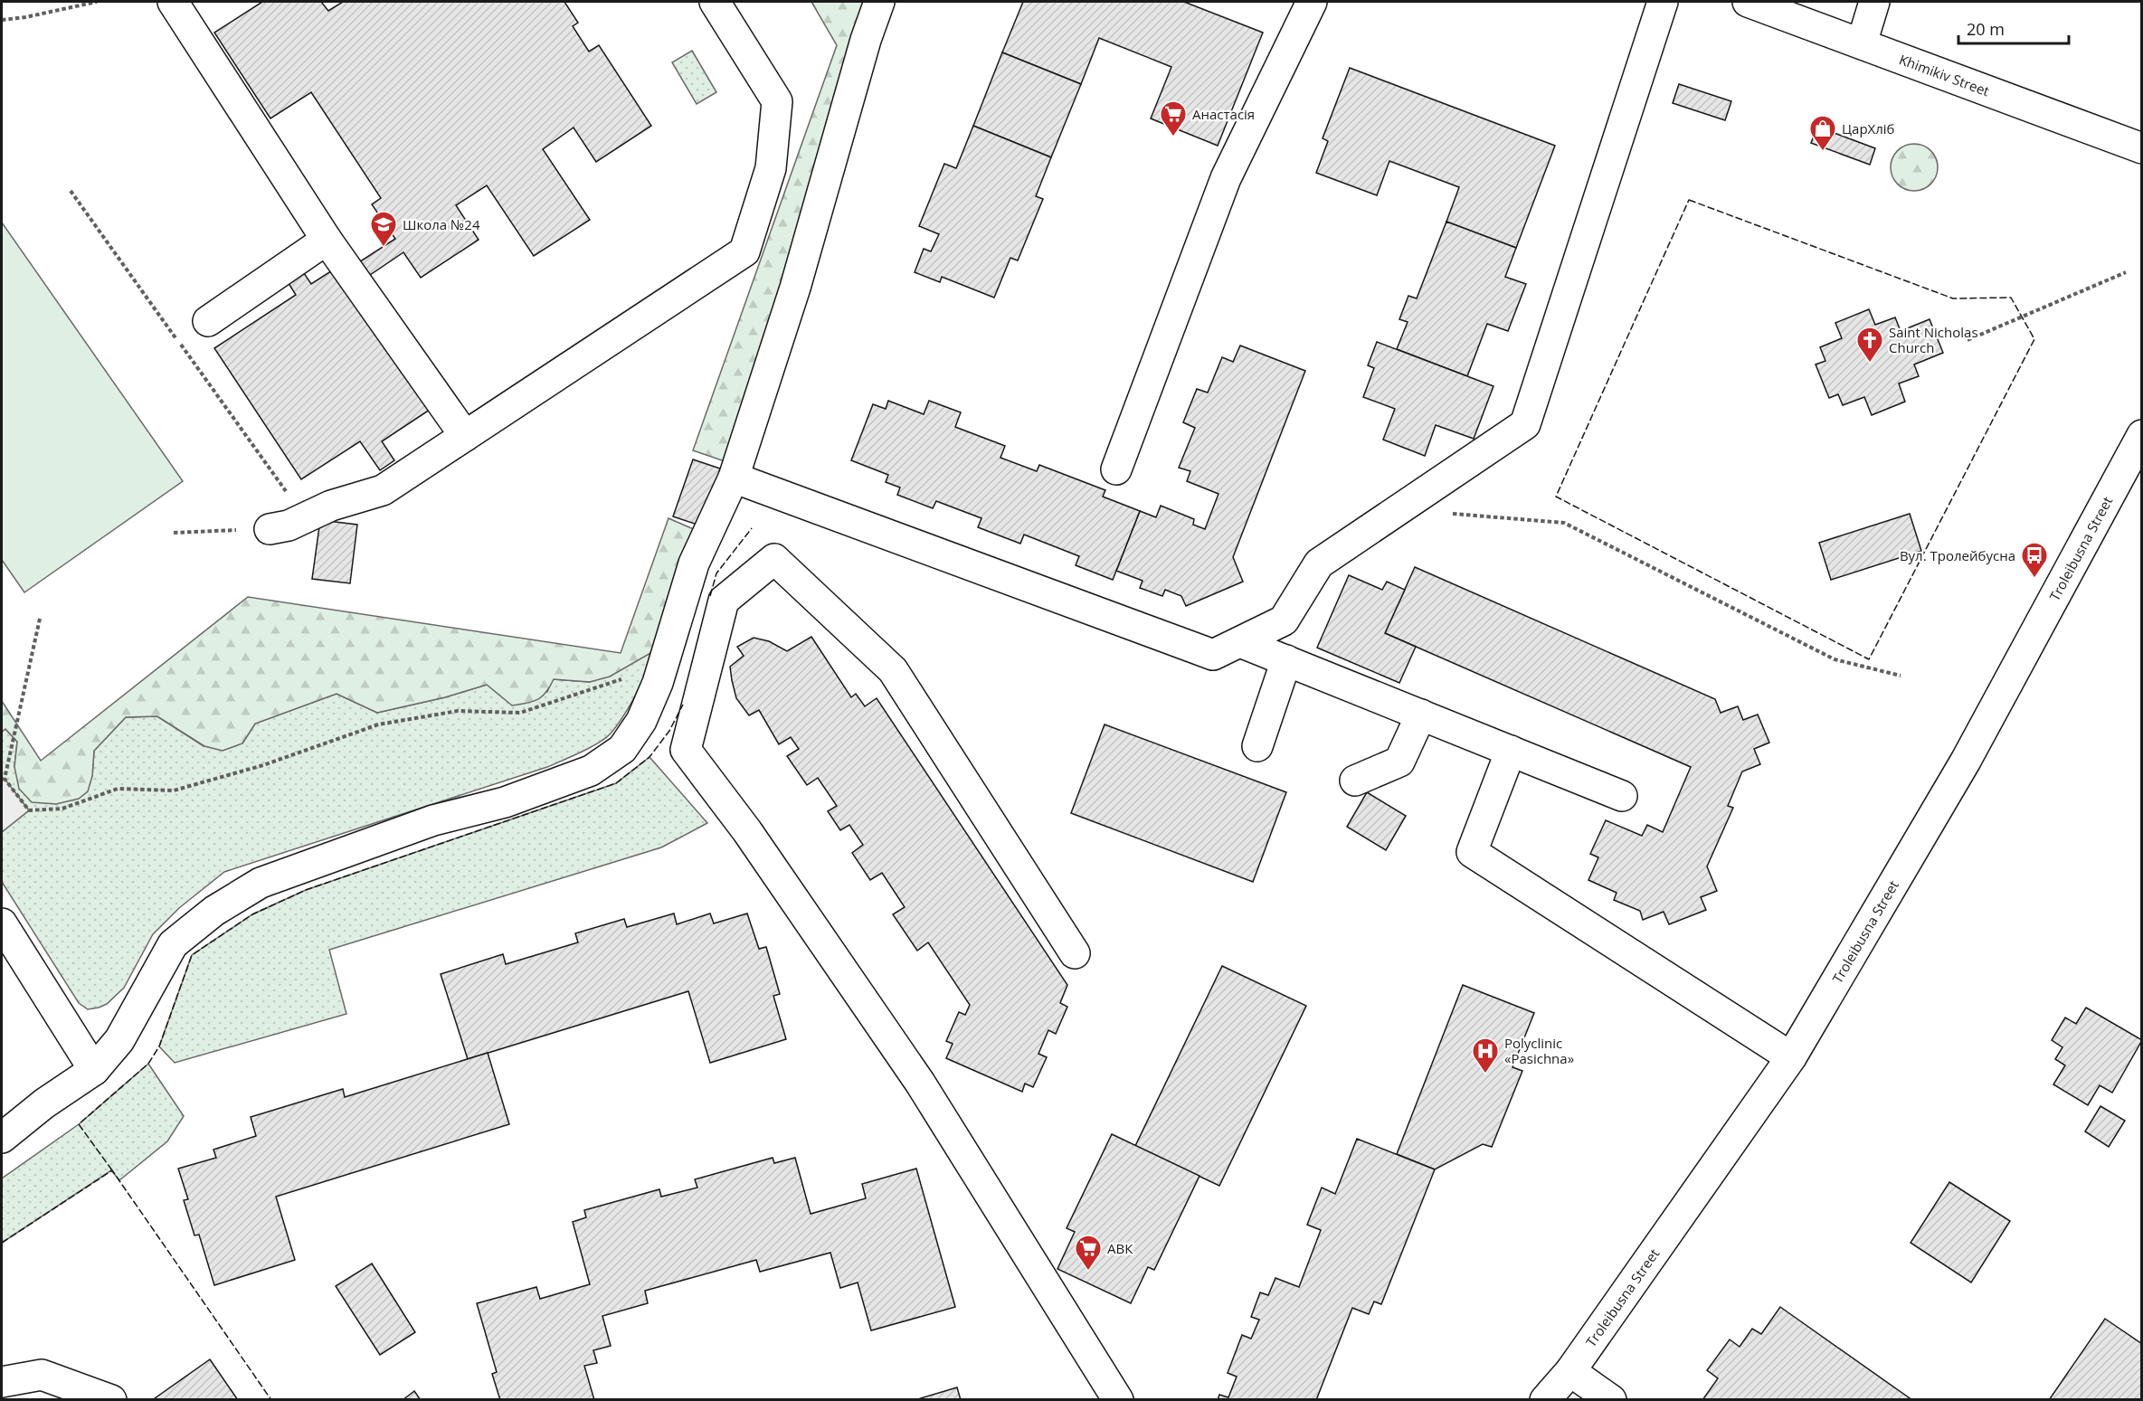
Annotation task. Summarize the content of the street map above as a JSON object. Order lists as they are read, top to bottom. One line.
{"streets":{"street":["Khimikiv Street","Troleibusna Street"]},"places":{"supermarket":["Анастасія","АВК"],"shop":["ЦарХліб"],"school or university":["Школа №24"],"church":["Saint Nicholas Church"],"bus stop":["Вул. Тролейбусна"],"hospital":["Polyclinic «Pasichna»"]},"scale_bar":"20 m"}
